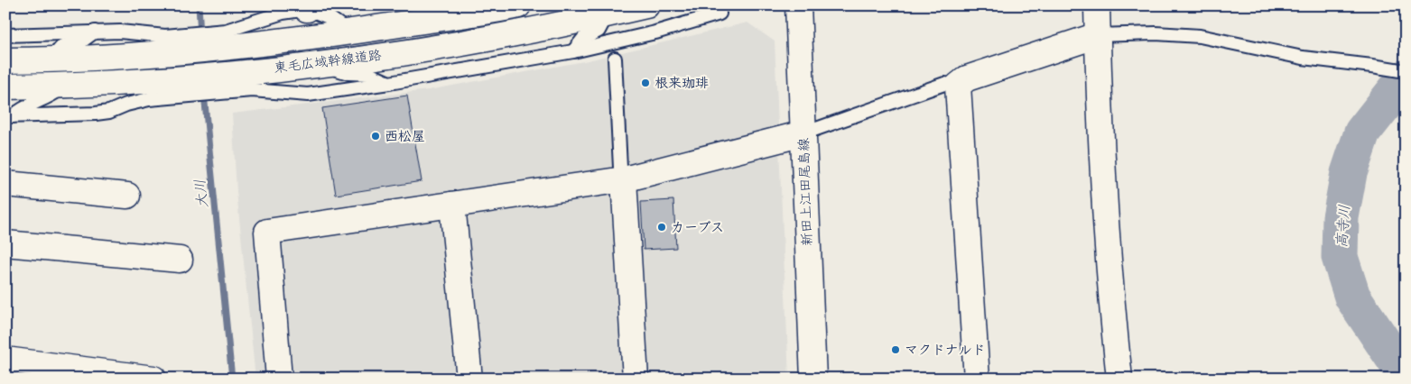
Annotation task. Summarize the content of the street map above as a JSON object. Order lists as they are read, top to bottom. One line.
{"streets":{"main road":["東毛広域幹線道路","新田上江田尾島線"]},"water":["大川","高寺川"],"places":["根来珈琲","西松屋","カーブス","マクドナルド"]}
